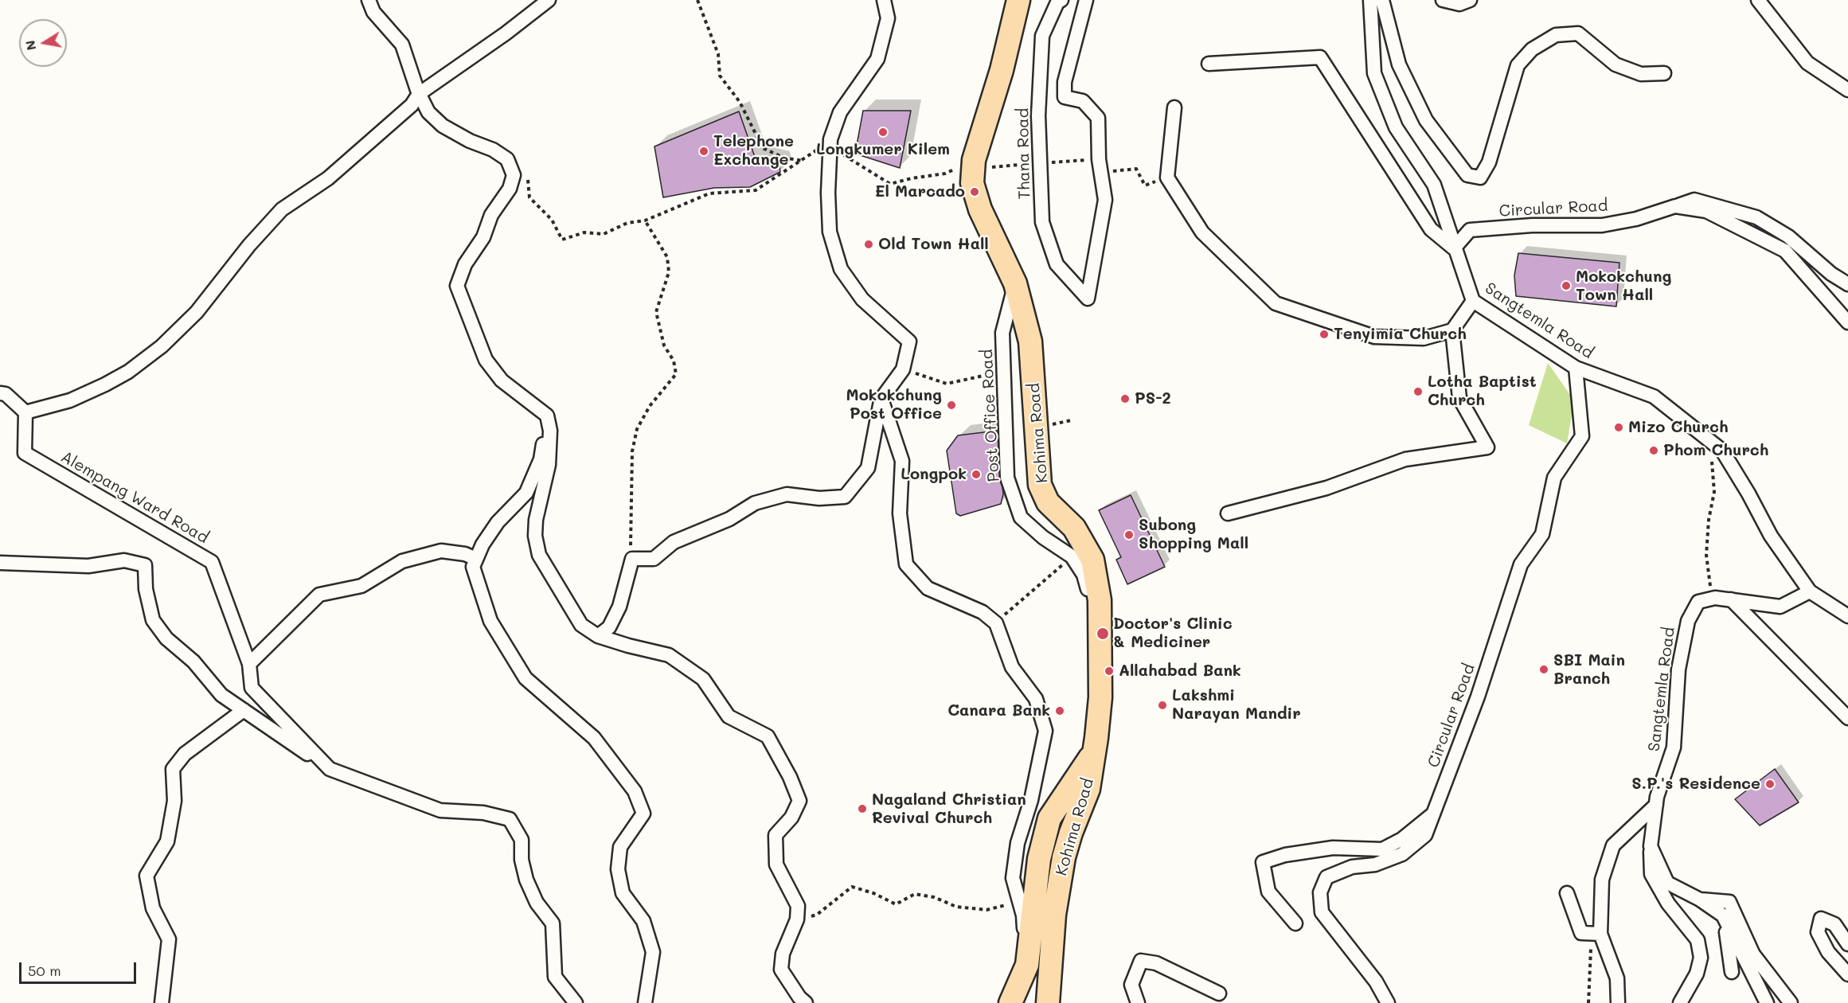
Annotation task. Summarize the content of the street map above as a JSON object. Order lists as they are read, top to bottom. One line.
{"streets":{"highway":["Kohima Road"],"street":["Thana Road","Circular Road","Sangtemla Road","Post Office Road","Alempang Ward Road"]},"crossings":[["Circular Road","Sangtemla Road"],["Post Office Road","Kohima Road"]],"places":["Longkumer Kilem","Telephone Exchange","El Marcado","Old Town Hall","Mokokchung Town Hall","Tenyimia Church","Lotha Baptist Church","PS-2","Mokokchung Post Office","Mizo Church","Phom Church","Longpok","Subong Shopping Mall","Doctor's Clinic & Mediciner","SBI Main Branch","Allahabad Bank","Lakshmi Narayan Mandir","Canara Bank","S.P.'s Residence","Nagaland Christian Revival Church"],"scale_bar":"50 m","north":"left"}
